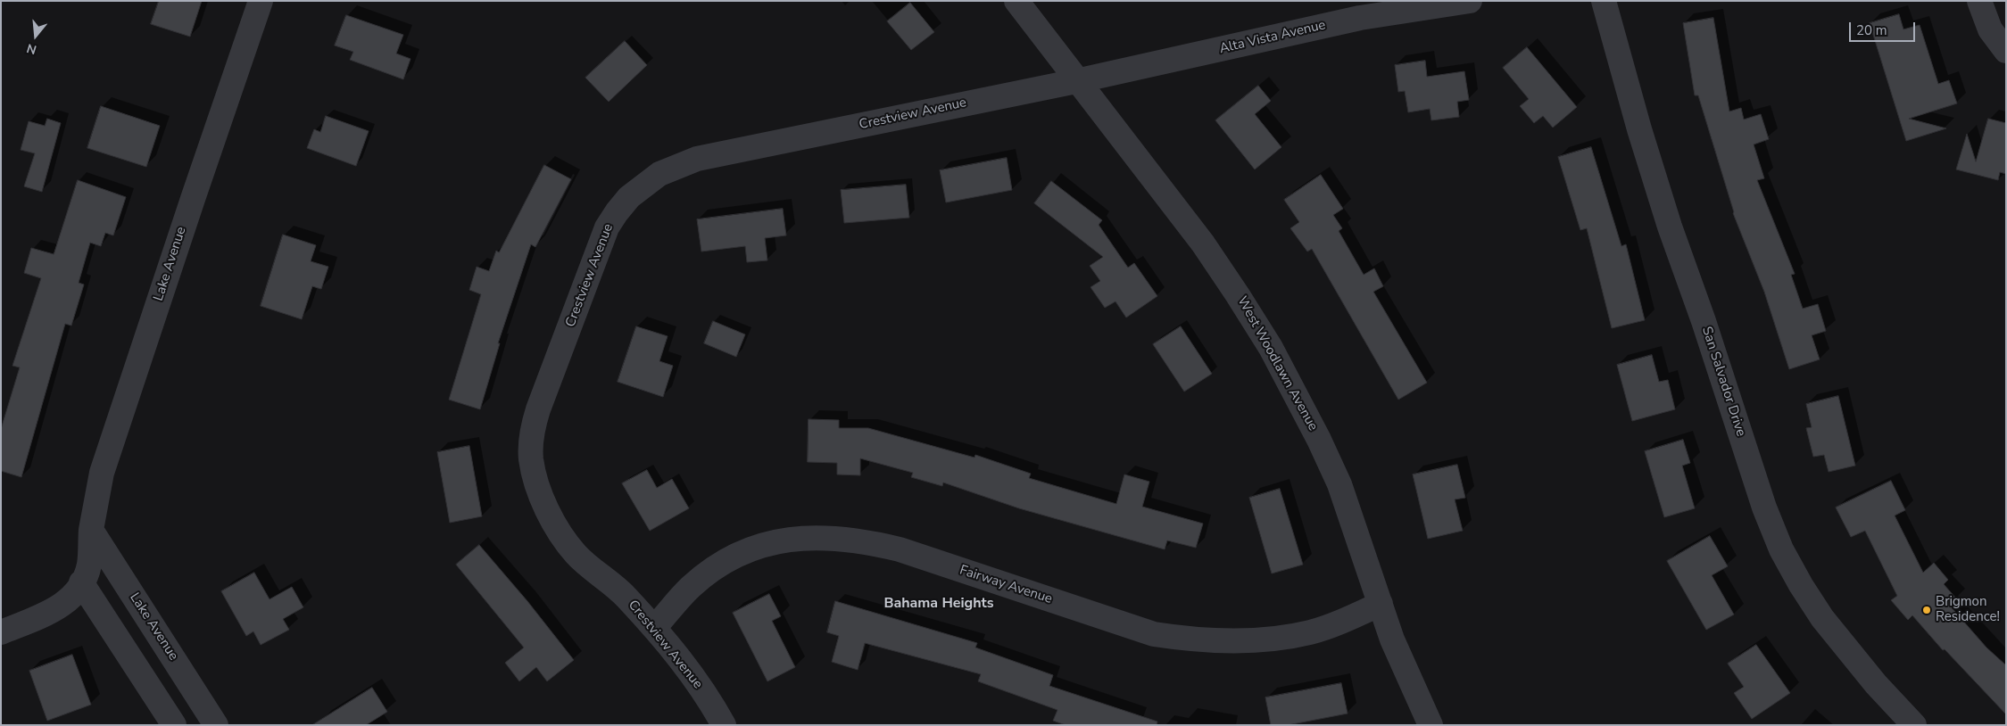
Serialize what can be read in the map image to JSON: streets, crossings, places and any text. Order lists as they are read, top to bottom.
{
  "streets": {
    "street": [
      "Alta Vista Avenue",
      "Crestview Avenue",
      "Lake Avenue",
      "West Woodlawn Avenue",
      "San Salvador Drive",
      "Fairway Avenue"
    ]
  },
  "crossings": [
    ["Alta Vista Avenue", "Crestview Avenue"],
    ["Alta Vista Avenue", "West Woodlawn Avenue"],
    ["Crestview Avenue", "West Woodlawn Avenue"],
    ["Crestview Avenue", "Fairway Avenue"],
    ["West Woodlawn Avenue", "Fairway Avenue"]
  ],
  "districts": ["Bahama Heights"],
  "places": ["Brigmon Residence!"],
  "scale_bar": "20 m",
  "north": "bottom"
}
